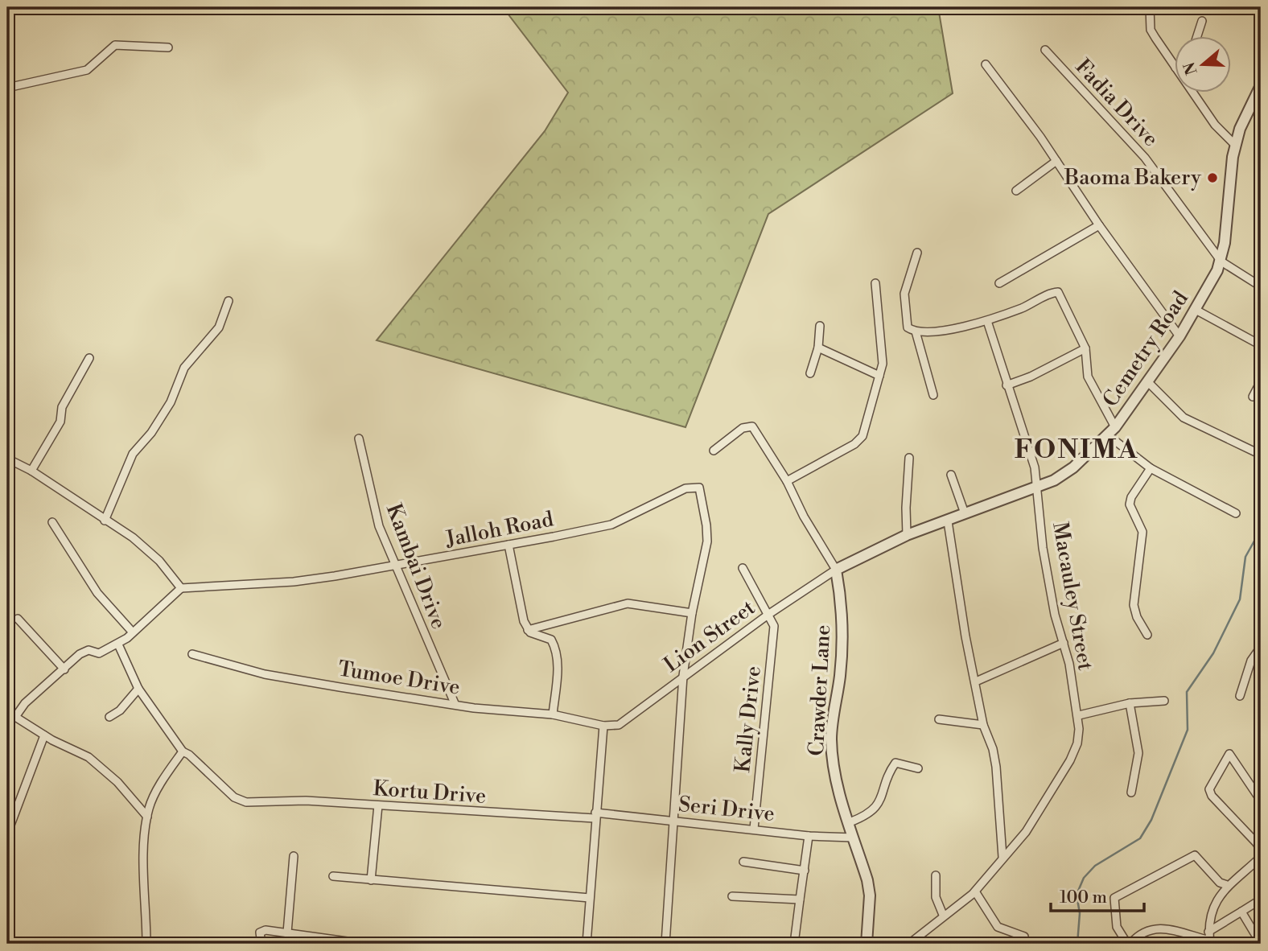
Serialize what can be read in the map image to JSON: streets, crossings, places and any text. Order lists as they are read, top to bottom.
{
  "streets": {
    "street": [
      "Fadia Drive",
      "Cemetry Road",
      "Jalloh Road",
      "Kambai Drive",
      "Macauley Street",
      "Lion Street",
      "Tumoe Drive",
      "Crawder Lane",
      "Kally Drive",
      "Kortu Drive",
      "Seri Drive"
    ]
  },
  "crossings": [
    ["Fadia Drive", "Cemetry Road"],
    ["Cemetry Road", "Macauley Street"],
    ["Cemetry Road", "Lion Street"],
    ["Cemetry Road", "Crawder Lane"],
    ["Jalloh Road", "Kambai Drive"],
    ["Jalloh Road", "Lion Street"],
    ["Jalloh Road", "Seri Drive"],
    ["Kambai Drive", "Tumoe Drive"],
    ["Lion Street", "Tumoe Drive"],
    ["Lion Street", "Crawder Lane"],
    ["Lion Street", "Kally Drive"],
    ["Crawder Lane", "Seri Drive"],
    ["Kally Drive", "Seri Drive"],
    ["Kortu Drive", "Seri Drive"]
  ],
  "districts": ["FONIMA"],
  "places": ["Baoma Bakery"],
  "scale_bar": "100 m",
  "north": "left"
}
